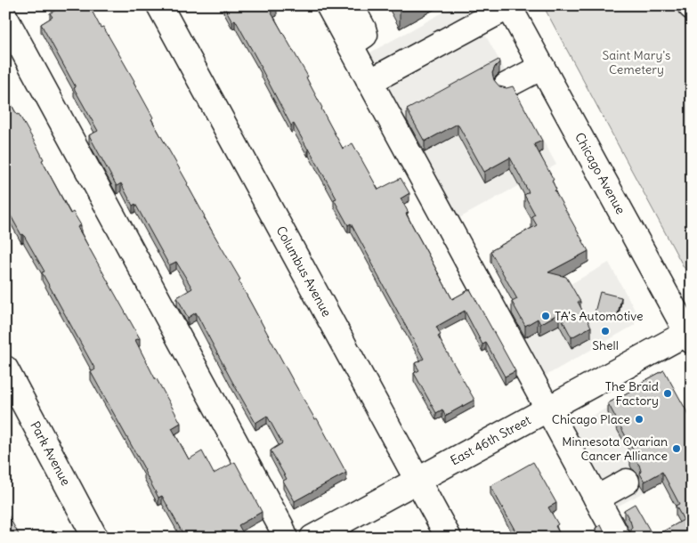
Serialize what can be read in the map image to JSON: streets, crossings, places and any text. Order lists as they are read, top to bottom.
{
  "streets": {
    "street": [
      "Chicago Avenue",
      "Columbus Avenue",
      "East 46th Street",
      "Park Avenue"
    ]
  },
  "crossings": [
    ["Chicago Avenue", "East 46th Street"],
    ["Columbus Avenue", "East 46th Street"]
  ],
  "parks": ["Saint Mary's Cemetery"],
  "places": [
    "TA's Automotive",
    "Shell",
    "The Braid Factory",
    "Chicago Place",
    "Minnesota Ovarian Cancer Alliance"
  ]
}
